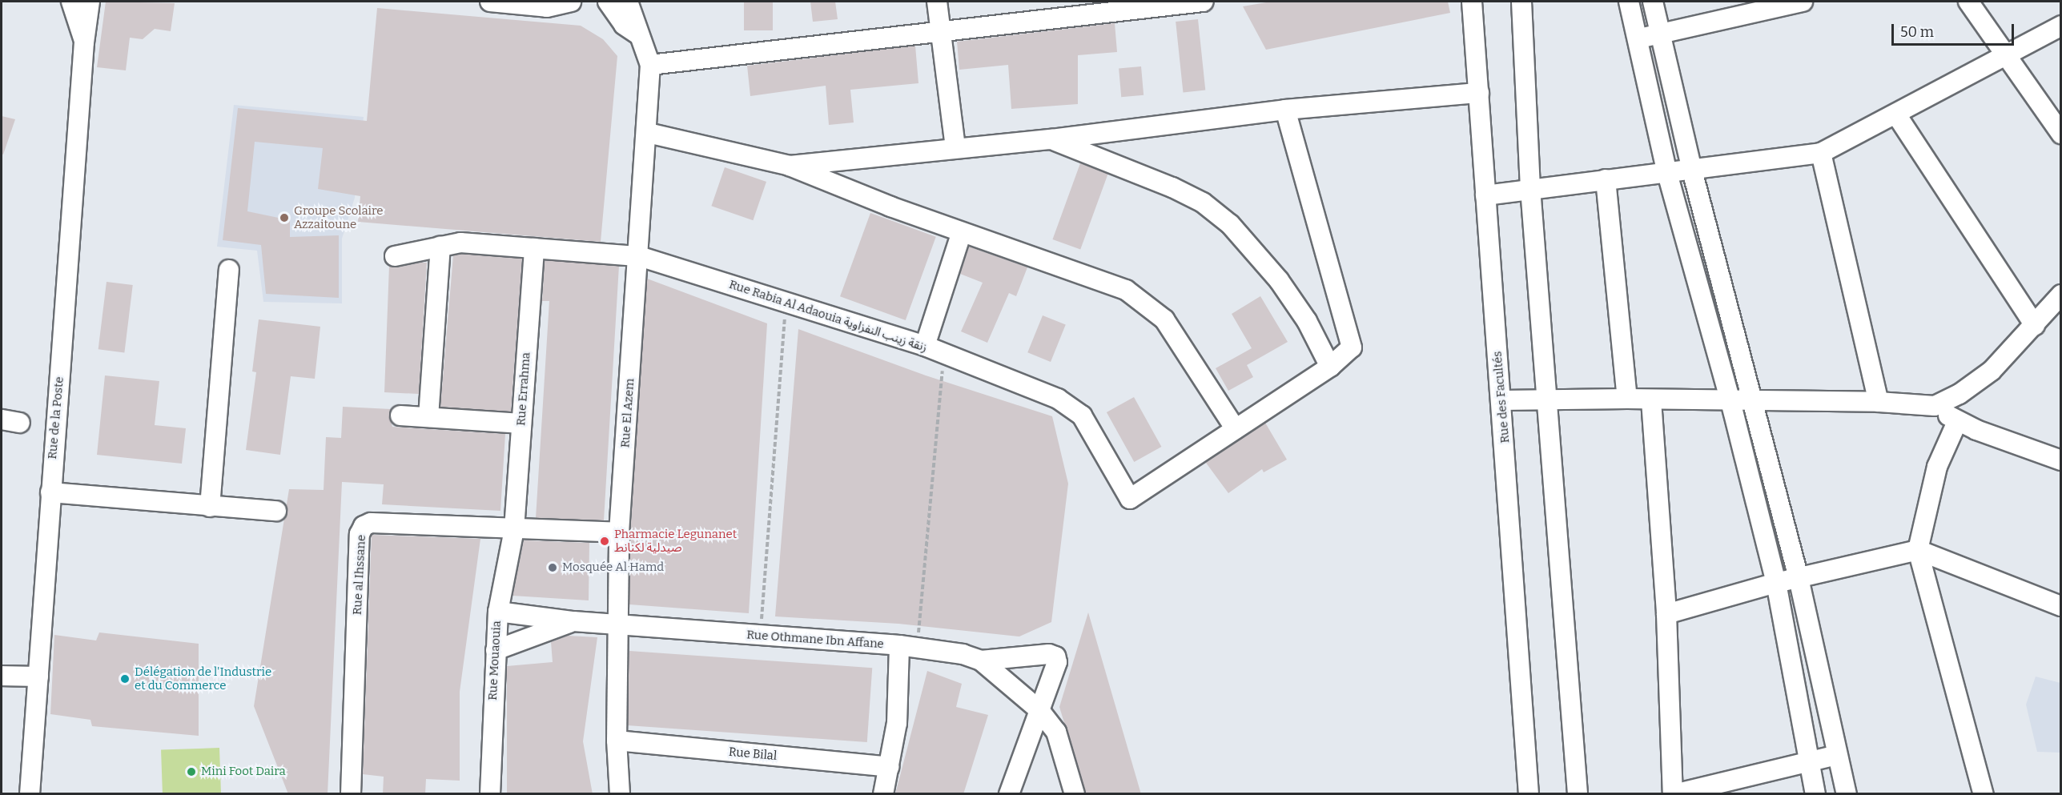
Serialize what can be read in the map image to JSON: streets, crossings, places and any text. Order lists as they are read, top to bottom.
{
  "streets": {
    "street": [
      "Rue Rabia Al Adaouia زنقة زينب النفزاوية",
      "Rue Errahma",
      "Rue des Facultés",
      "Rue El Azem",
      "Rue de la Poste",
      "Rue al Ihssane",
      "Rue Othmane Ibn Affane",
      "Rue Mouaouia",
      "Rue Bilal"
    ]
  },
  "crossings": [
    ["Rue Rabia Al Adaouia زنقة زينب النفزاوية", "Rue Errahma"],
    ["Rue Rabia Al Adaouia زنقة زينب النفزاوية", "Rue El Azem"],
    ["Rue Errahma", "Rue al Ihssane"],
    ["Rue Errahma", "Rue Mouaouia"],
    ["Rue El Azem", "Rue al Ihssane"],
    ["Rue El Azem", "Rue Othmane Ibn Affane"],
    ["Rue El Azem", "Rue Bilal"],
    ["Rue al Ihssane", "Rue Mouaouia"],
    ["Rue Othmane Ibn Affane", "Rue Mouaouia"]
  ],
  "places": [
    "Groupe Scolaire Azzaitoune",
    "Pharmacie Legunanet صيدلية لكنانط",
    "Mosquée Al Hamd",
    "Délégation de l'Industrie et du Commerce",
    "Mini Foot Daira"
  ],
  "scale_bar": "50 m"
}
